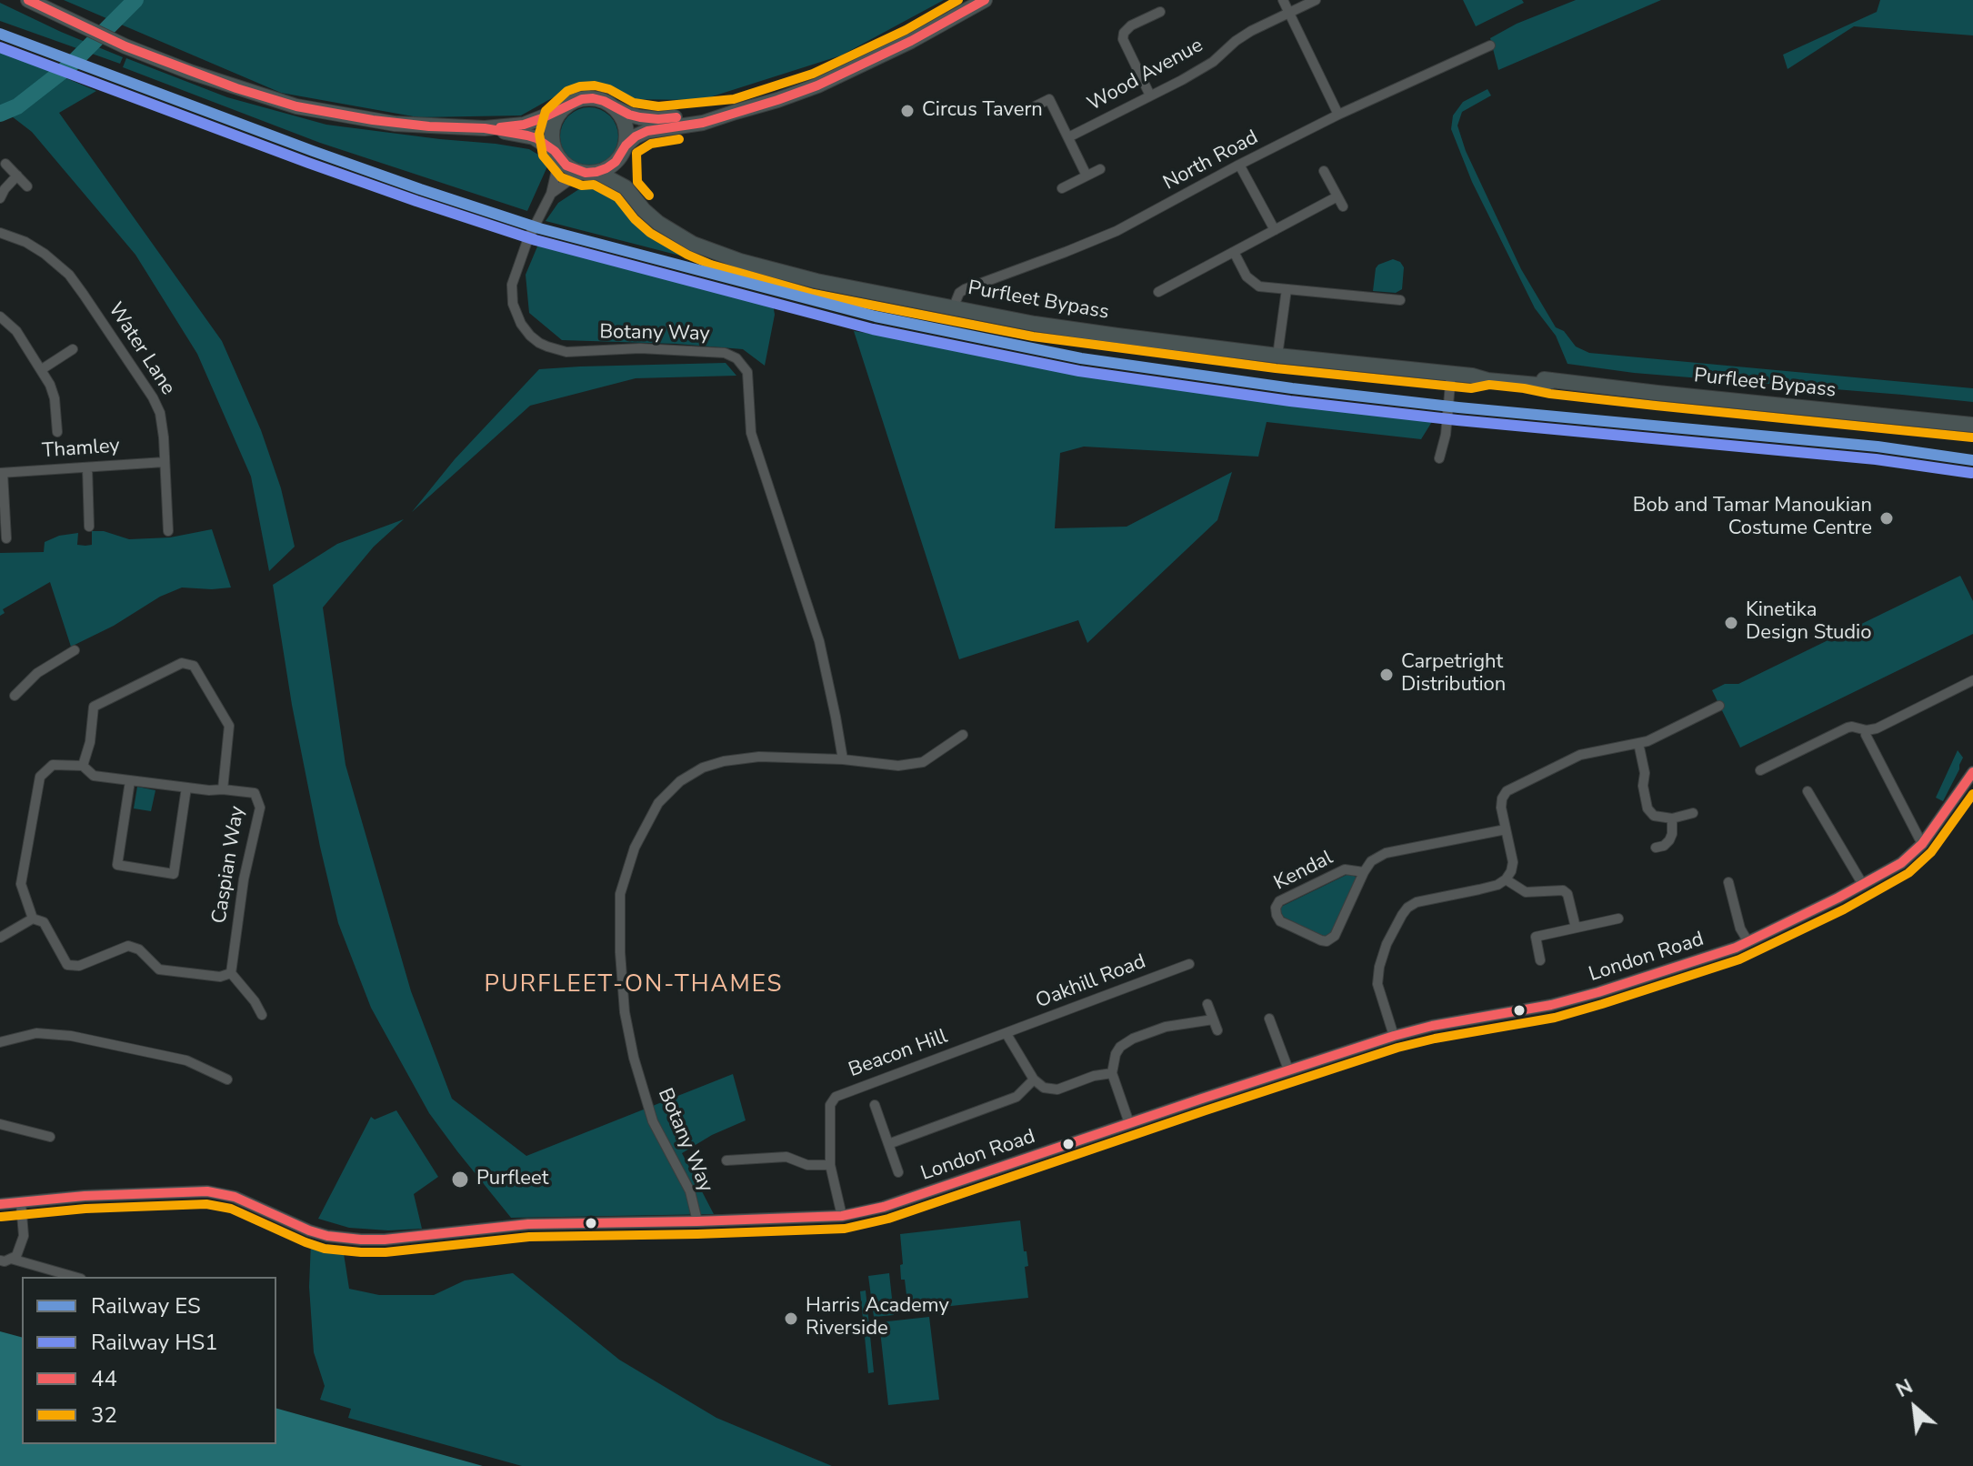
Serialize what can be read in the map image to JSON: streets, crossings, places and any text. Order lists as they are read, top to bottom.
{
  "streets": {
    "main road": ["Purfleet Bypass"],
    "street": [
      "Wood Avenue",
      "North Road",
      "Botany Way",
      "Water Lane",
      "Thamley",
      "Caspian Way",
      "Kendal",
      "London Road",
      "Oakhill Road",
      "Beacon Hill"
    ]
  },
  "crossings": [
    ["North Road", "Purfleet Bypass"],
    ["Purfleet Bypass", "Botany Way"],
    ["Botany Way", "London Road"],
    ["Water Lane", "Thamley"],
    ["London Road", "Beacon Hill"],
    ["Oakhill Road", "Beacon Hill"]
  ],
  "districts": ["PURFLEET-ON-THAMES"],
  "places": [
    "Circus Tavern",
    "Bob and Tamar Manoukian Costume Centre",
    "Kinetika Design Studio",
    "Carpetright Distribution",
    "Purfleet",
    "Harris Academy Riverside"
  ],
  "lines": [
    "transit line 44",
    "transit line 32",
    "rail line ES",
    "rail line HS1"
  ],
  "legend": [
    "Railway ES",
    "Railway HS1",
    "44",
    "32"
  ],
  "north": "top left"
}
